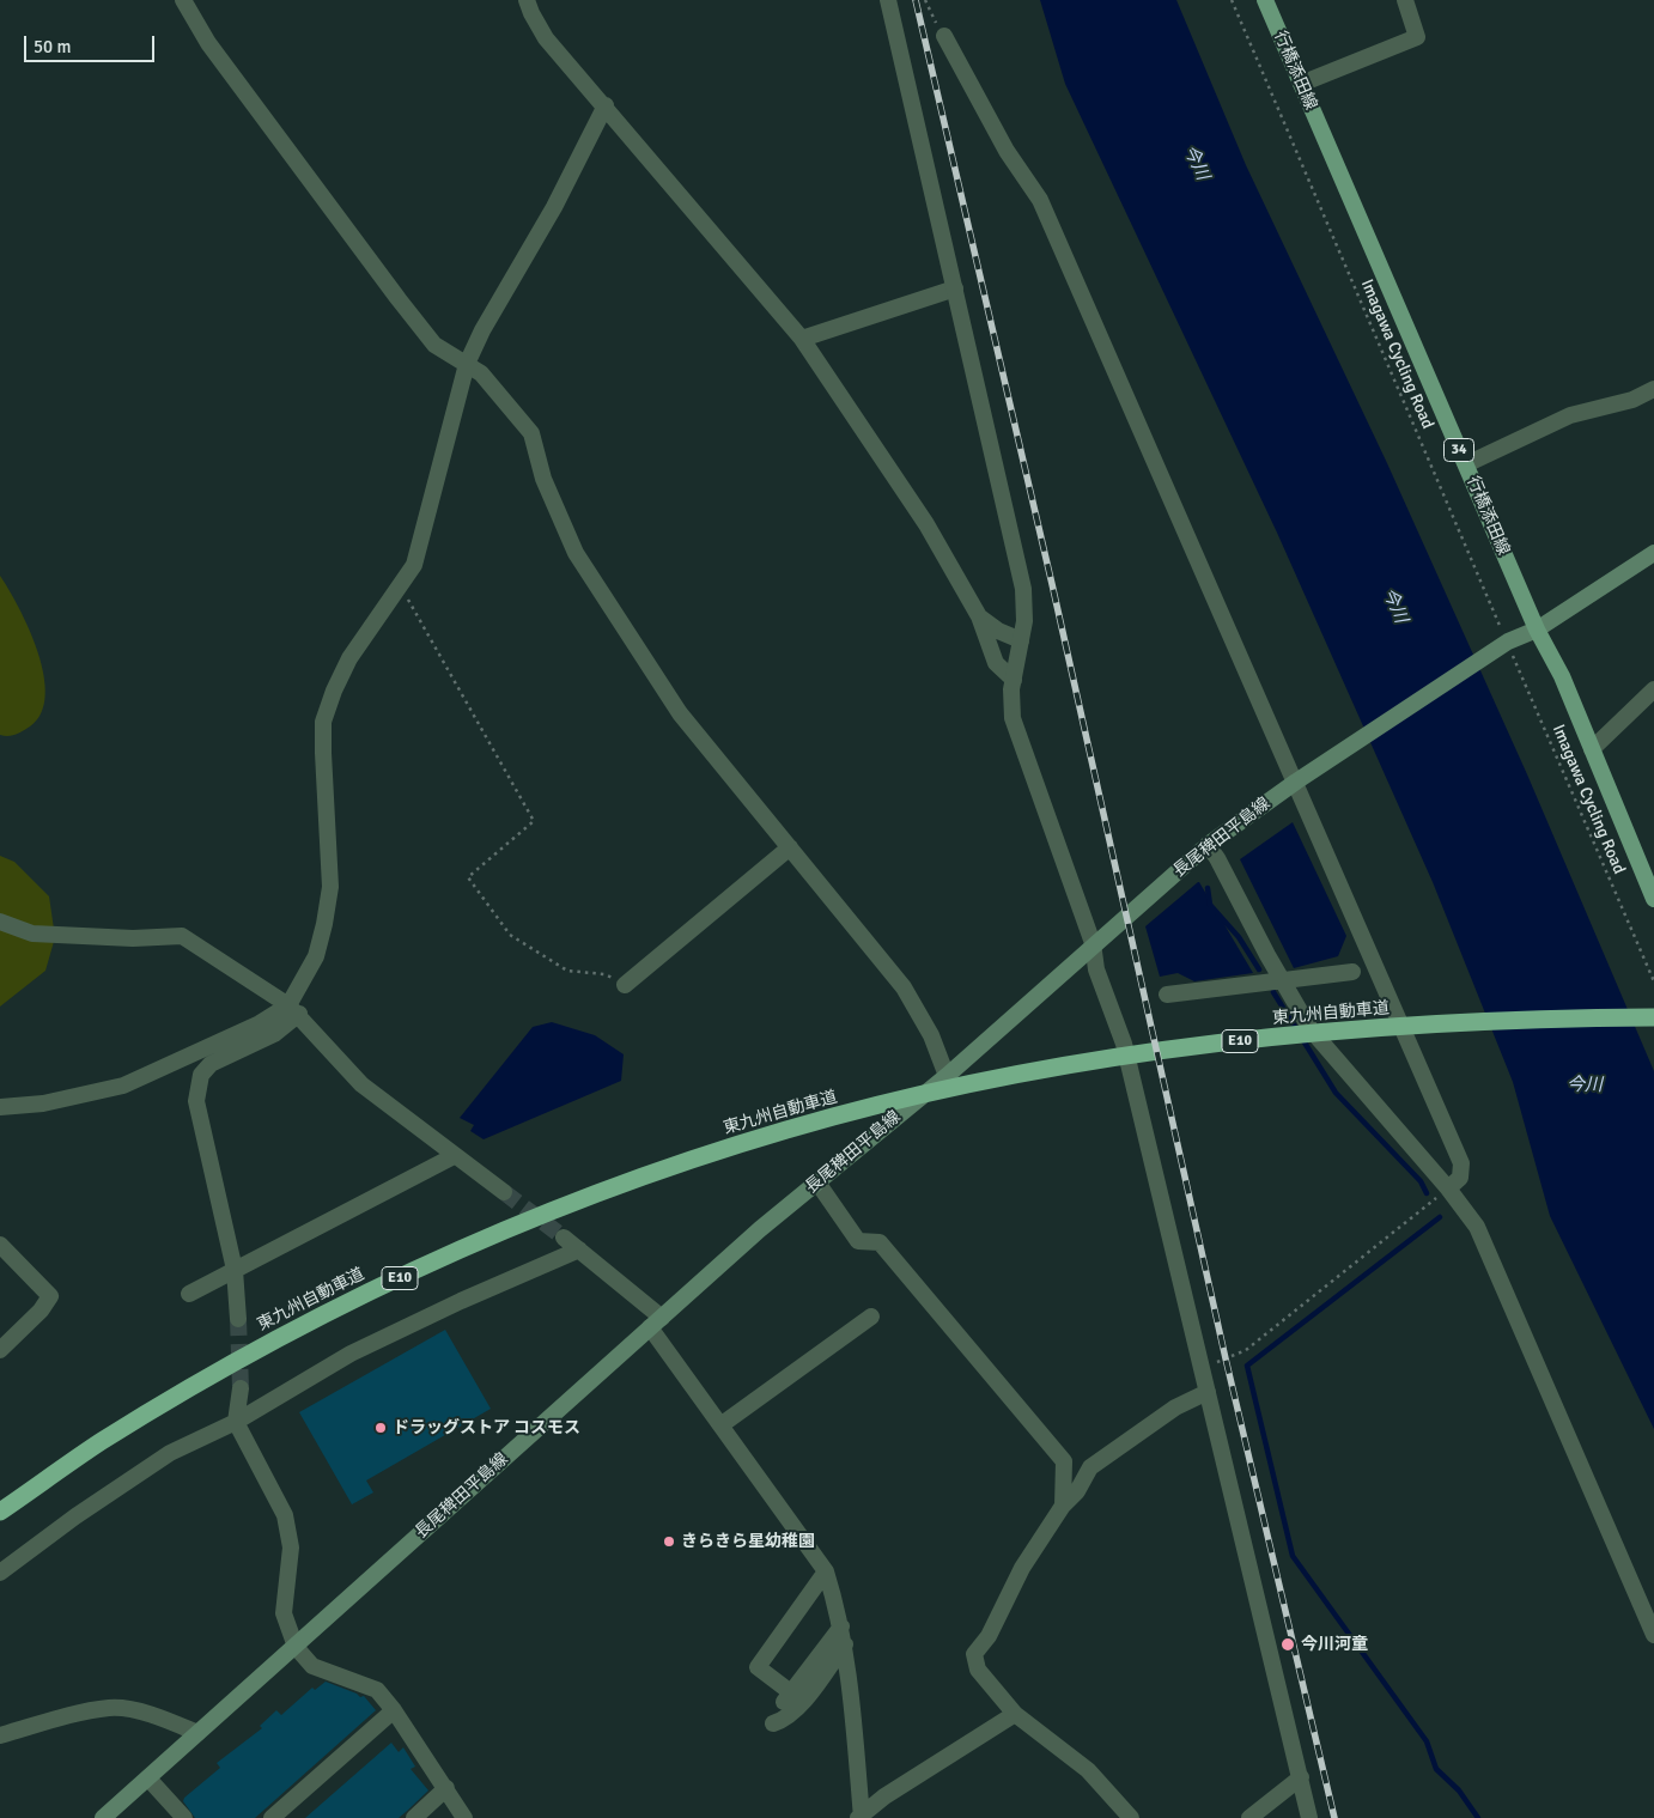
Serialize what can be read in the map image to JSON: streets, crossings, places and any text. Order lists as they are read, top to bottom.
{
  "streets": {
    "highway": ["東九州自動車道", "E10"],
    "main road": ["行橋添田線", "34", "長尾稗田平島線"],
    "path": ["Imagawa Cycling Road"]
  },
  "crossings": [
    ["行橋添田線", "長尾稗田平島線"],
    ["Imagawa Cycling Road", "長尾稗田平島線"]
  ],
  "water": ["今川"],
  "places": ["ドラッグストア コスモス", "きらきら星幼稚園", "今川河童"],
  "scale_bar": "50 m"
}
